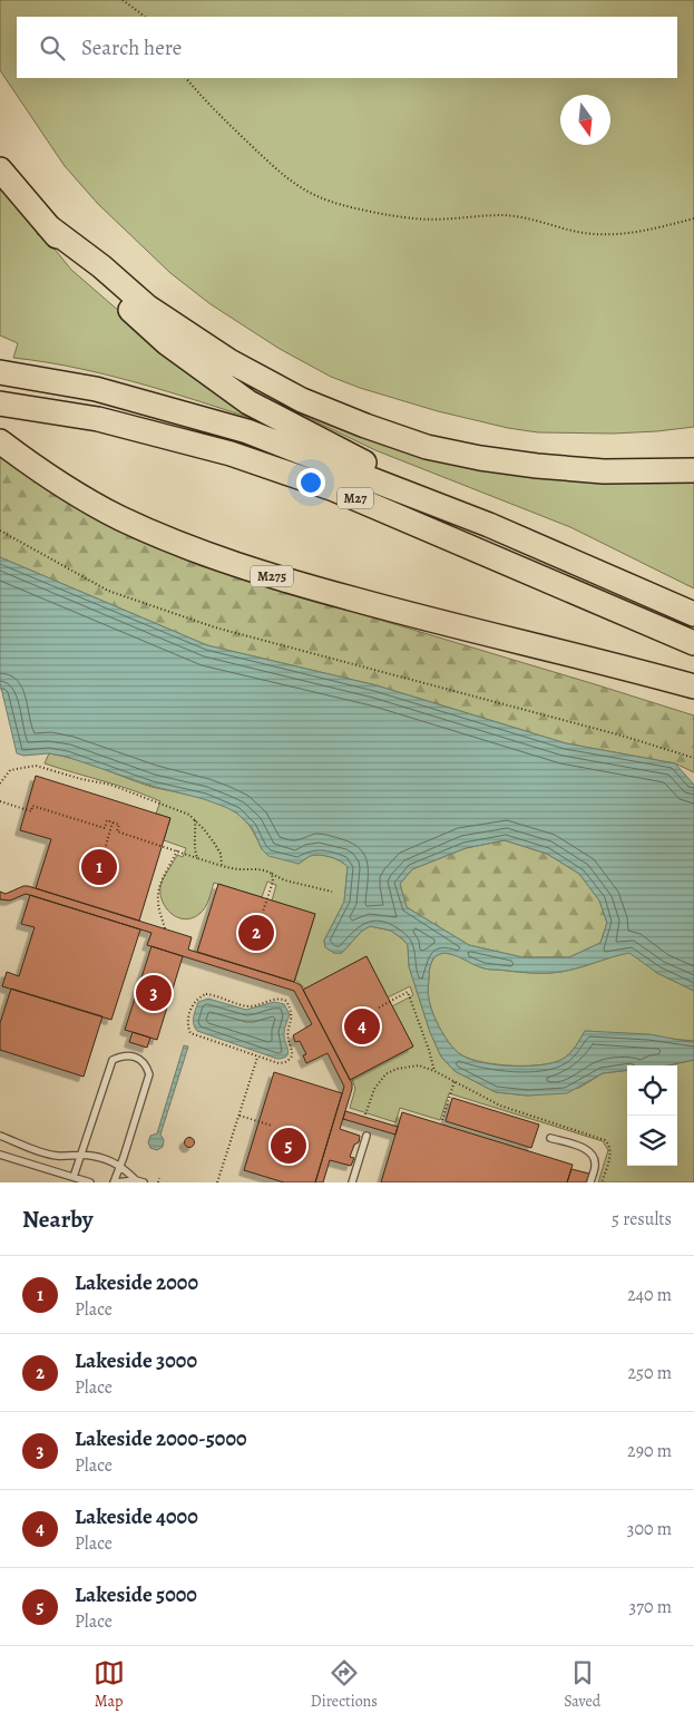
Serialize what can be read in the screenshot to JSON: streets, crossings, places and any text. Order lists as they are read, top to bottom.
{
  "streets": {
    "highway": ["M27", "M275"]
  },
  "north": "bottom",
  "page": {
    "search": "Search here",
    "pins": [
      "1",
      "2",
      "3",
      "4",
      "5"
    ],
    "heading": ["Nearby", "5 results"],
    "list": [
      {
        "mark": "1",
        "name": "Lakeside 2000",
        "note": "Place",
        "value": "240 m"
      },
      {
        "mark": "2",
        "name": "Lakeside 3000",
        "note": "Place",
        "value": "250 m"
      },
      {
        "mark": "3",
        "name": "Lakeside 2000-5000",
        "note": "Place",
        "value": "290 m"
      },
      {
        "mark": "4",
        "name": "Lakeside 4000",
        "note": "Place",
        "value": "300 m"
      },
      {
        "mark": "5",
        "name": "Lakeside 5000",
        "note": "Place",
        "value": "370 m"
      }
    ],
    "nav": ["Map", "Directions", "Saved"]
  }
}
